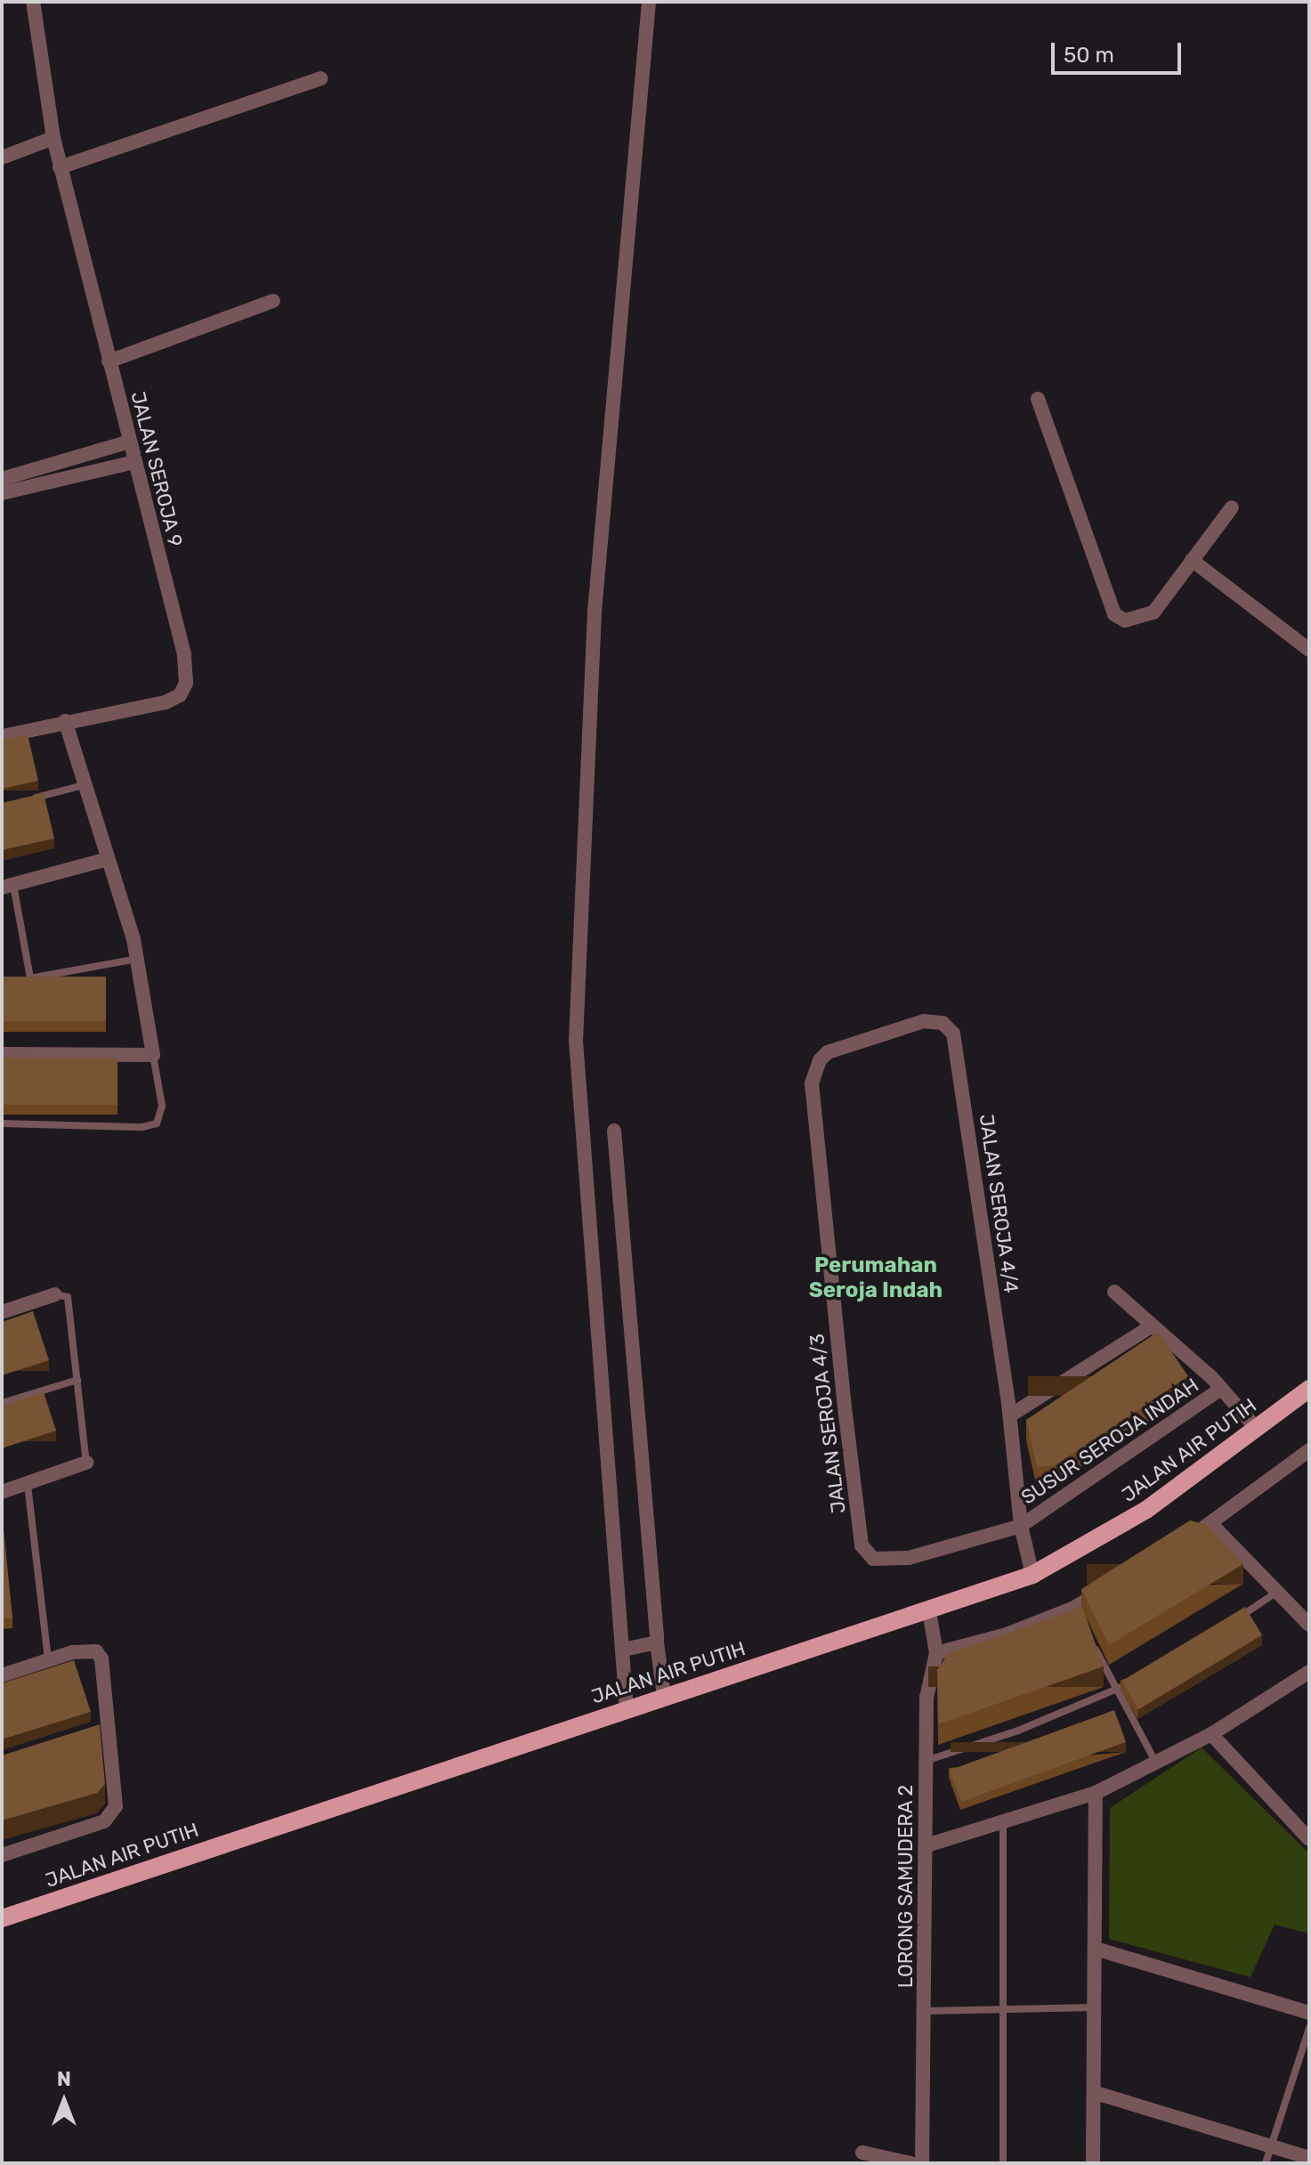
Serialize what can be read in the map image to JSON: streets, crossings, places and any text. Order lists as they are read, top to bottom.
{
  "streets": {
    "main road": ["JALAN AIR PUTIH"],
    "street": [
      "JALAN SEROJA 9",
      "JALAN SEROJA 4/4",
      "JALAN SEROJA 4/3",
      "SUSUR SEROJA INDAH",
      "LORONG SAMUDERA 2"
    ]
  },
  "crossings": [
    ["JALAN SEROJA 4/4", "JALAN SEROJA 4/3"],
    ["JALAN SEROJA 4/4", "SUSUR SEROJA INDAH"],
    ["JALAN SEROJA 4/4", "JALAN AIR PUTIH"],
    ["JALAN SEROJA 4/3", "SUSUR SEROJA INDAH"],
    ["JALAN AIR PUTIH", "LORONG SAMUDERA 2"]
  ],
  "districts": ["Perumahan Seroja Indah"],
  "scale_bar": "50 m",
  "north": "top"
}
